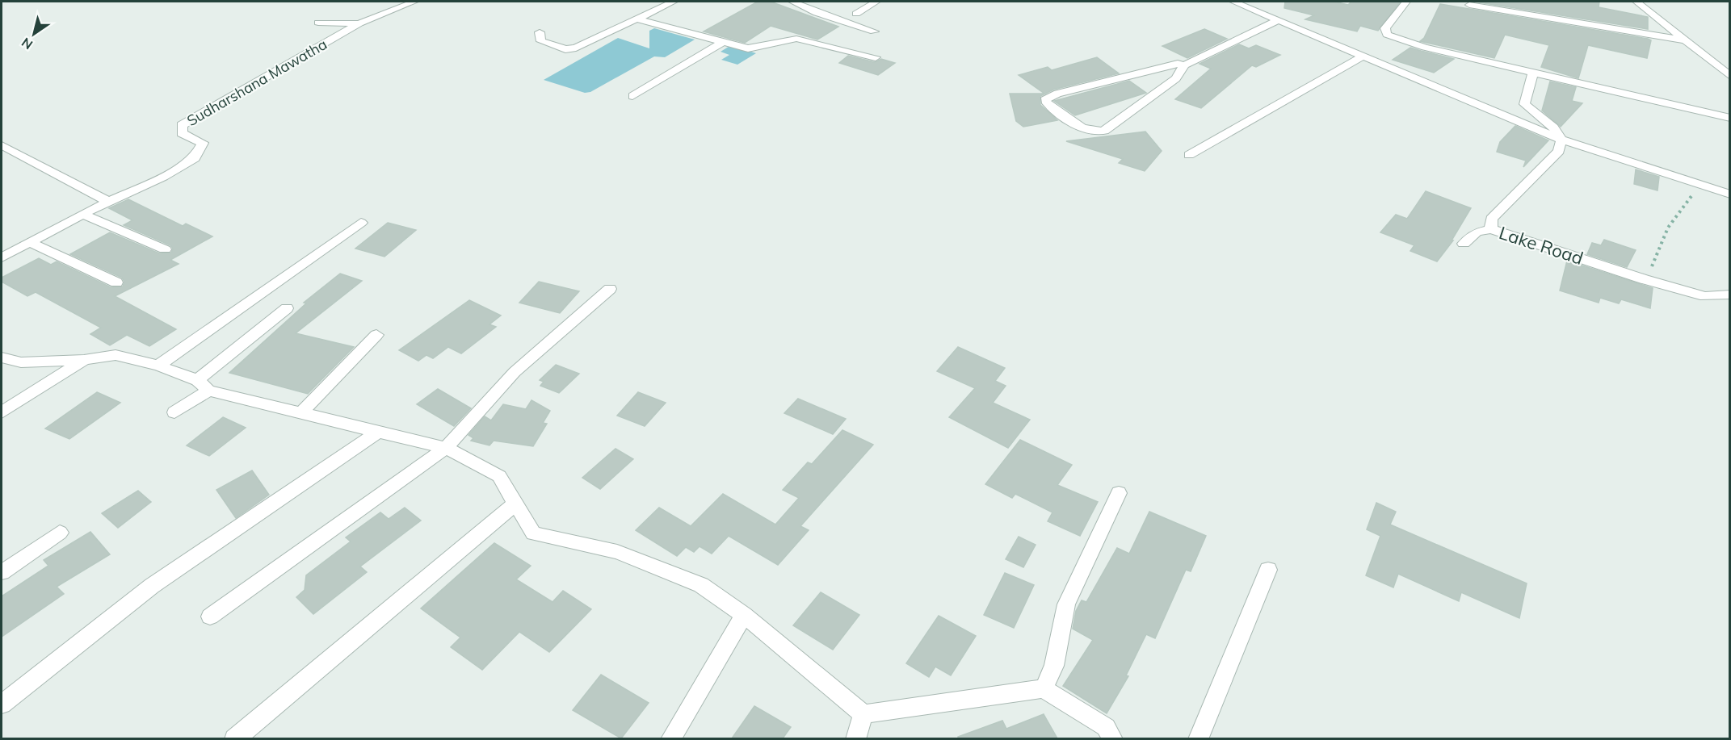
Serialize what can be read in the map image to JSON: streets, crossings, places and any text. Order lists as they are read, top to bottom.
{
  "streets": {
    "street": ["Sudharshana Mawatha", "Lake Road"]
  },
  "north": "bottom left"
}
